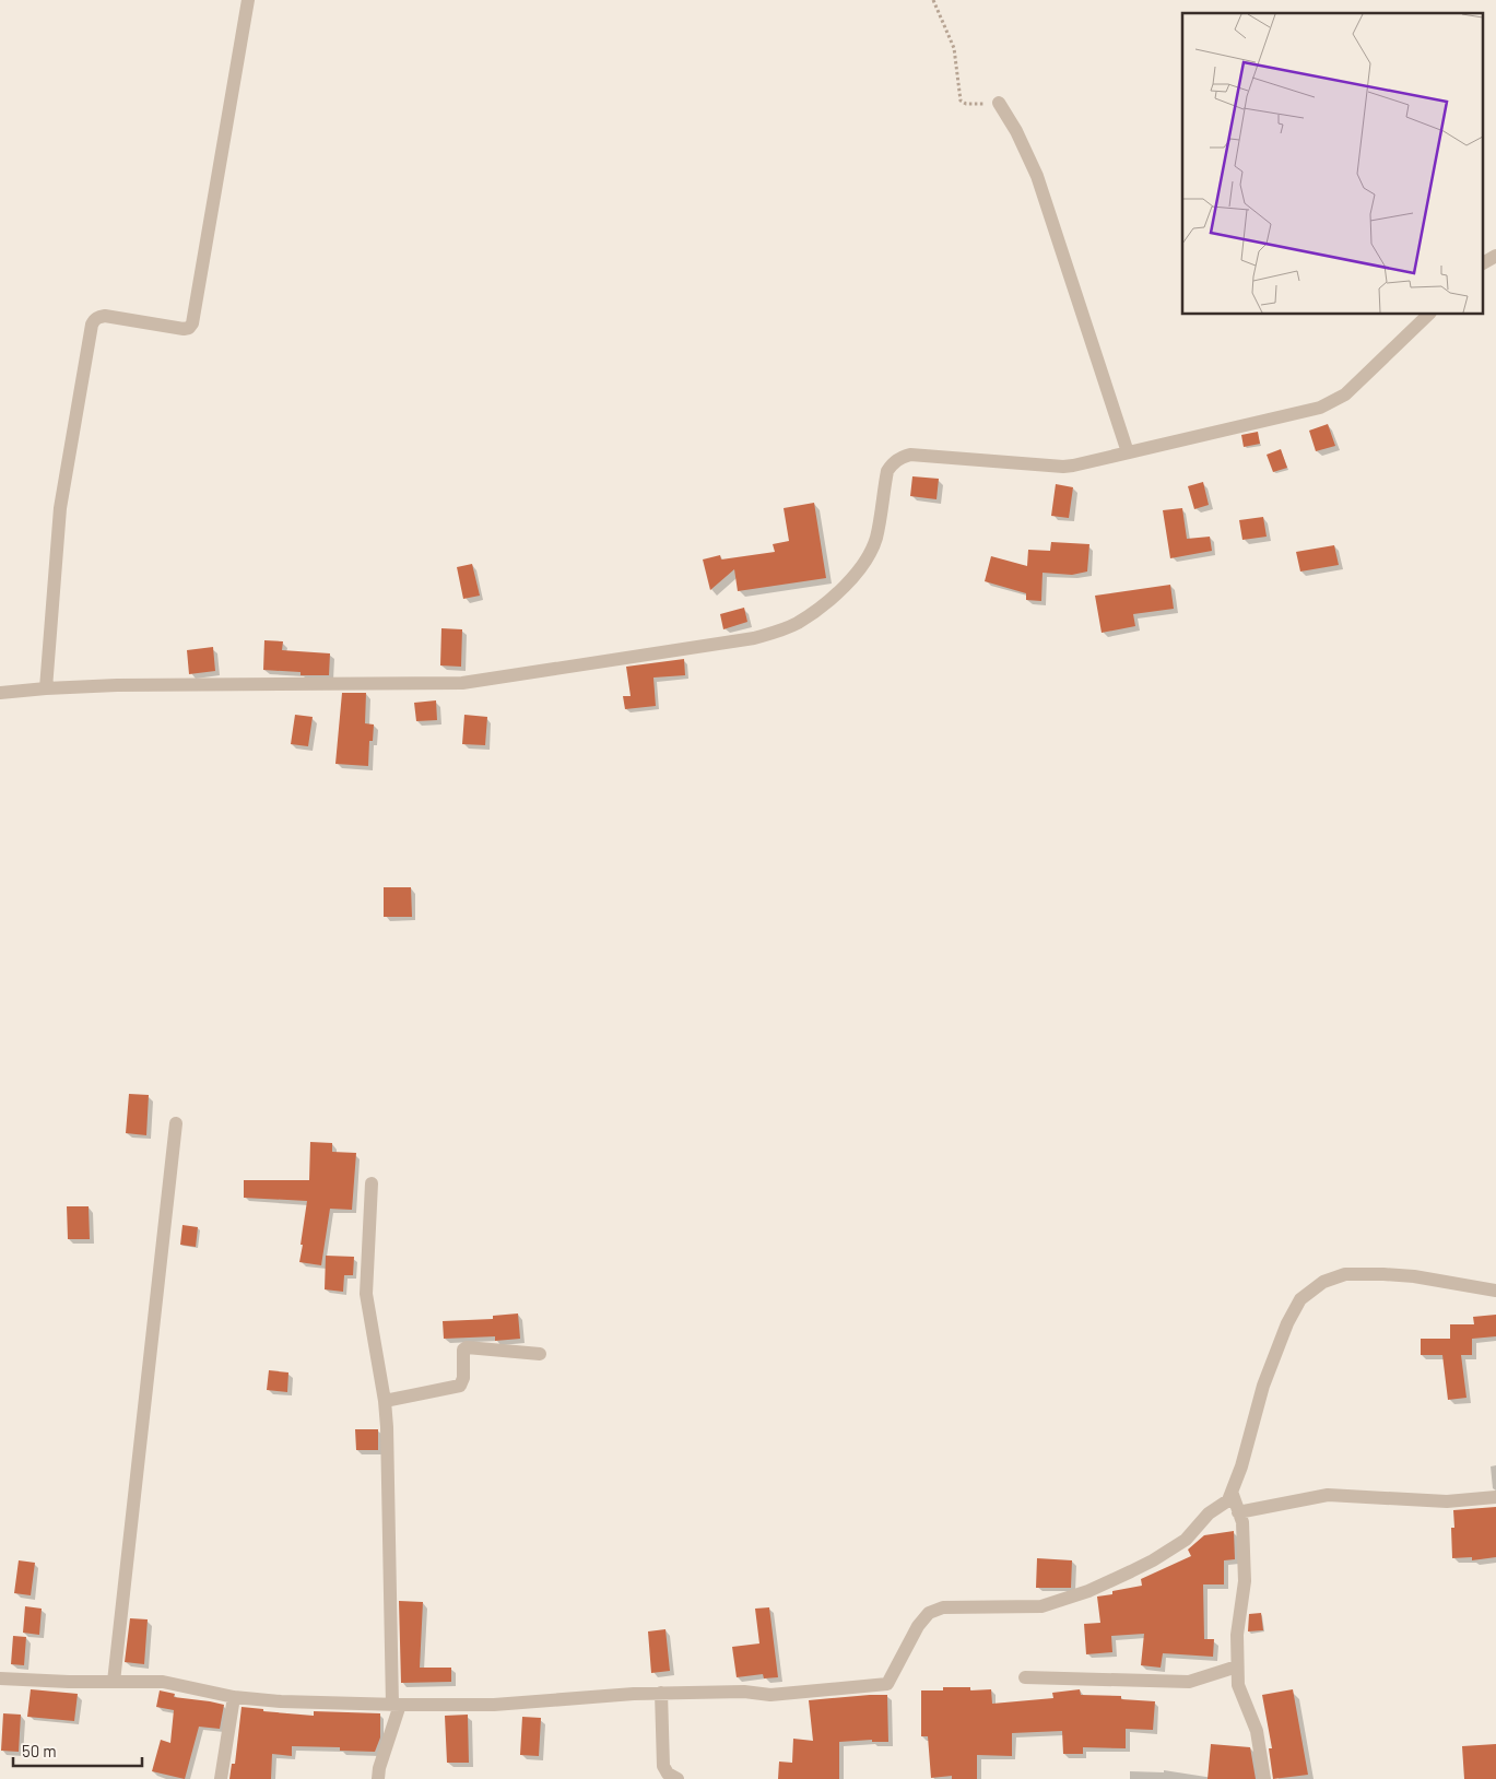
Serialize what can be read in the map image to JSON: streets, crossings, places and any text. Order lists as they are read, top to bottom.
{
  "scale_bar": "50 m"
}
